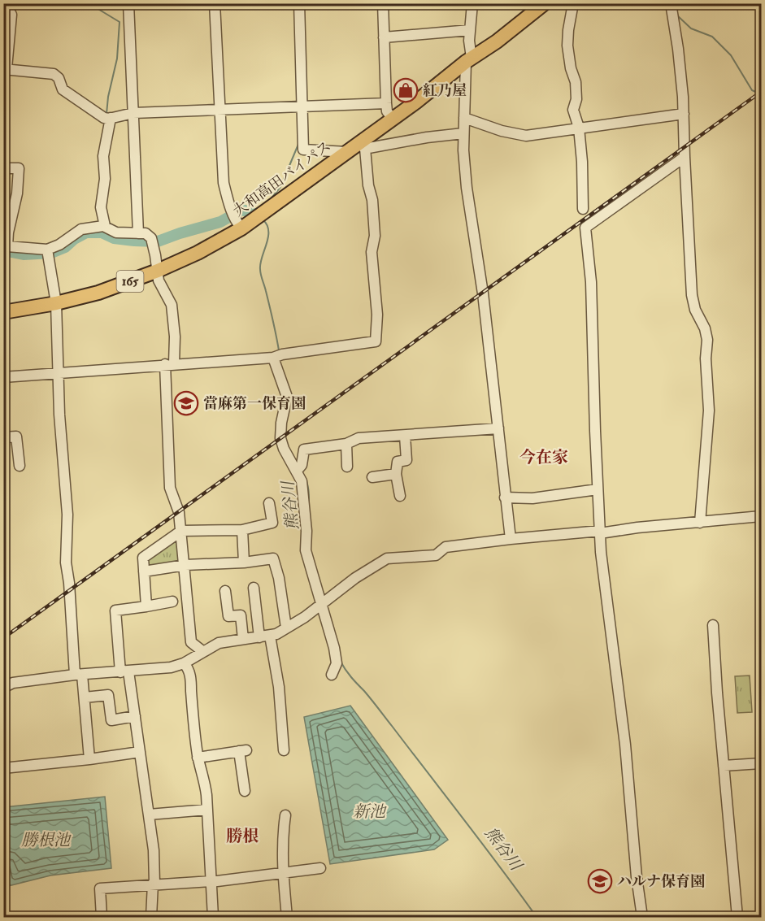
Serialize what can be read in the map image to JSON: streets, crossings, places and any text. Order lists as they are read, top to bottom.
{
  "streets": {
    "highway": ["大和高田バイパス", "165"]
  },
  "districts": ["今在家", "勝根"],
  "water": ["熊谷川", "新池", "勝根池"],
  "places": {
    "shop": ["紅乃屋"],
    "school or university": ["當麻第一保育園", "ハルナ保育園"]
  }
}
